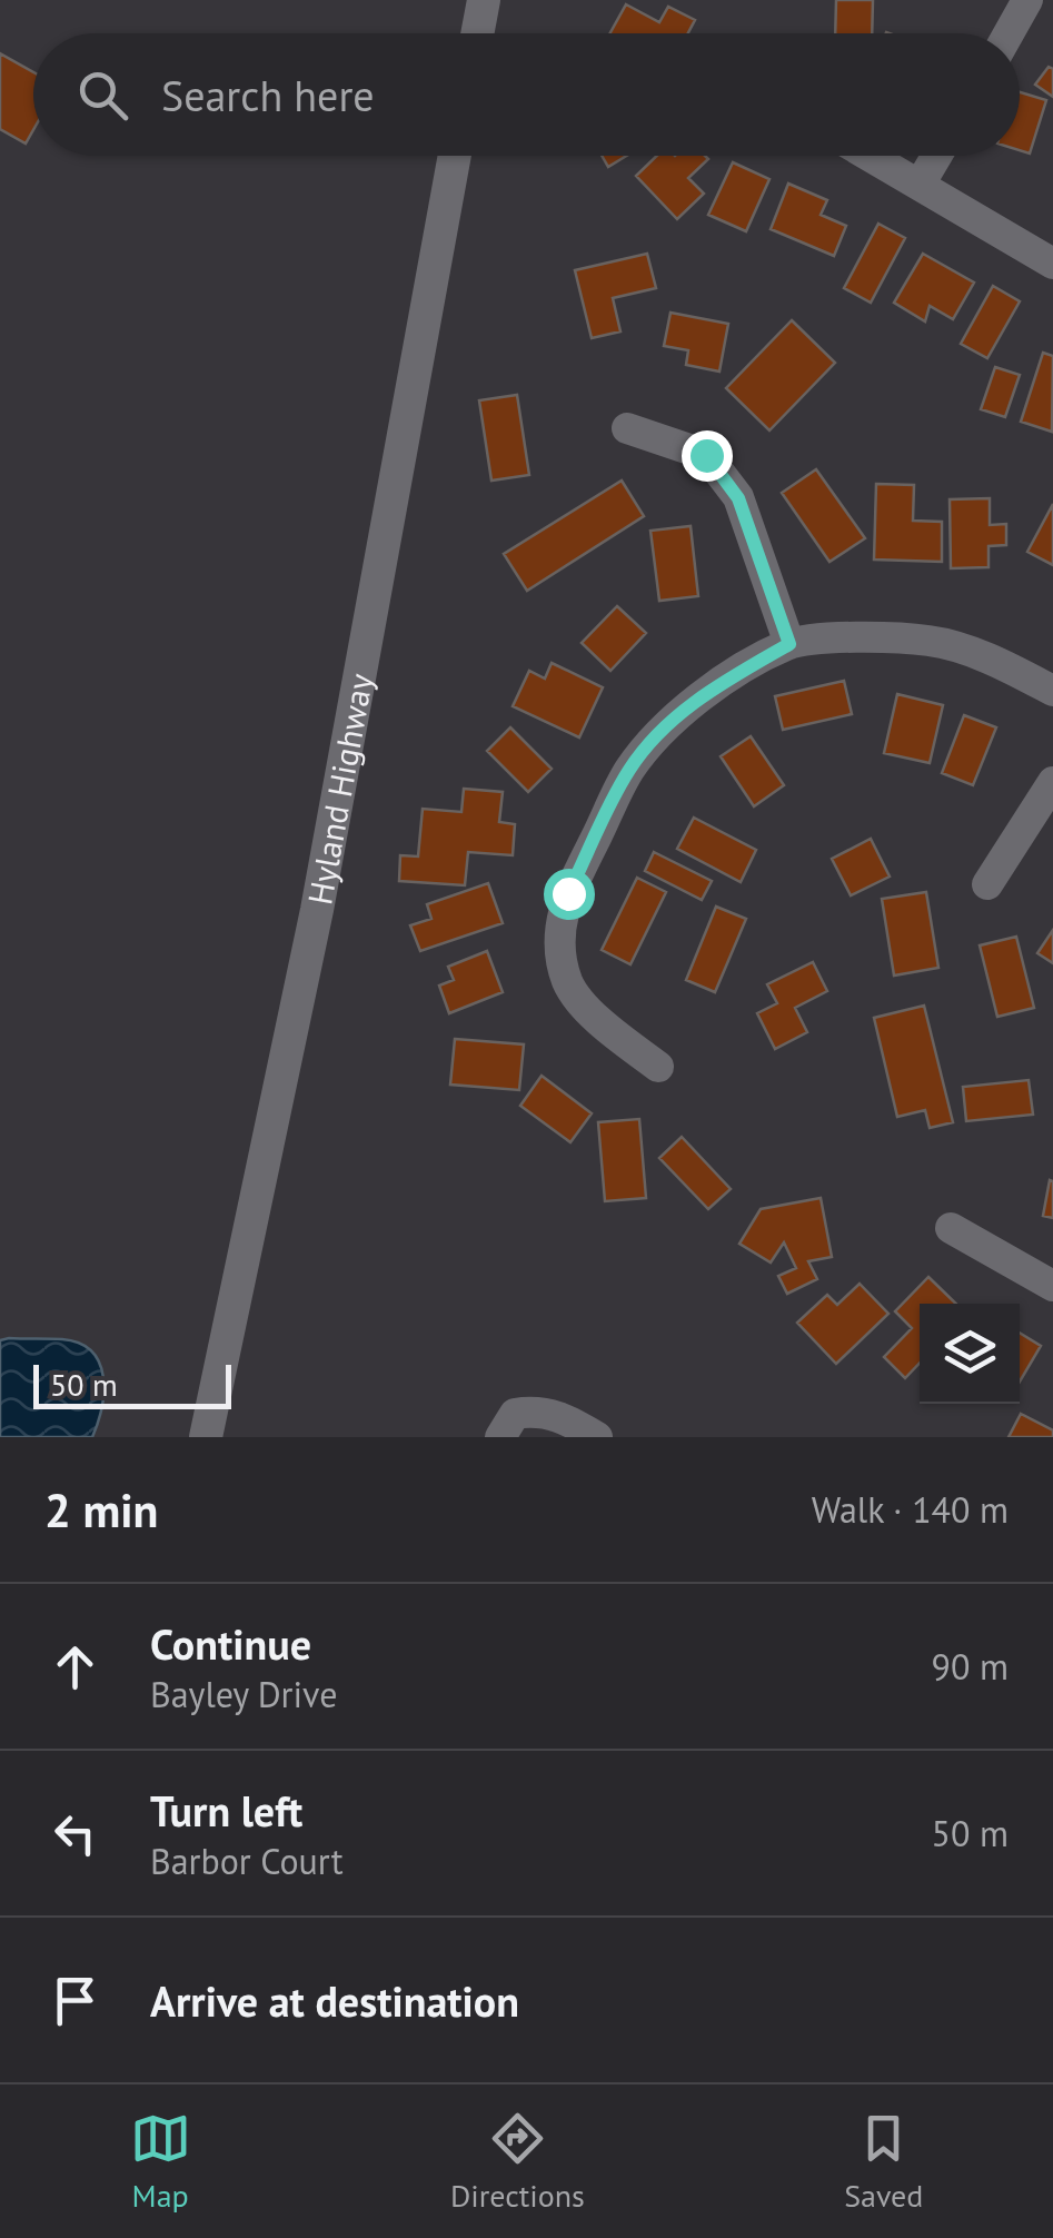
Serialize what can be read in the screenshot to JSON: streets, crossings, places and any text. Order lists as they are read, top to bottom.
{
  "streets": {
    "main road": ["Hyland Highway"]
  },
  "scale_bar": "50 m",
  "page": {
    "search": "Search here",
    "scale": "50 m",
    "heading": ["2 min", "Walk · 140 m"],
    "list": [
      ["Continue", "Bayley Drive", "90 m"],
      ["Turn left", "Barbor Court", "50 m"],
      "Arrive at destination"
    ],
    "nav": ["Map", "Directions", "Saved"]
  }
}
